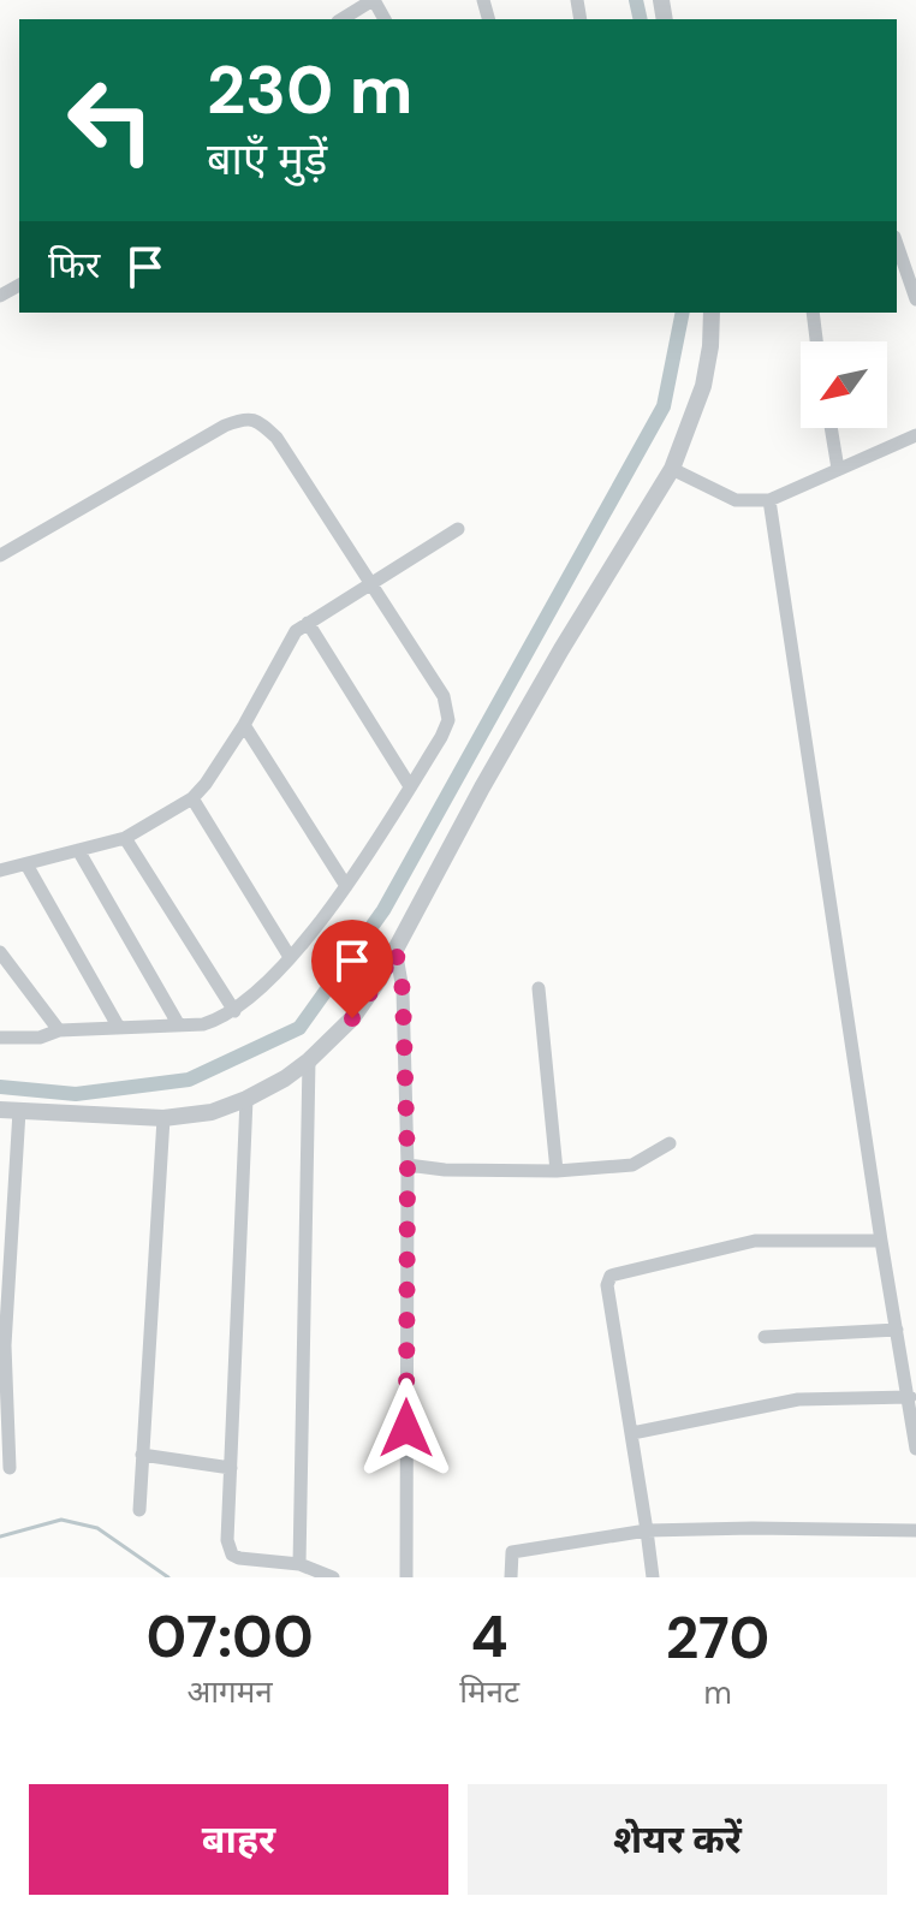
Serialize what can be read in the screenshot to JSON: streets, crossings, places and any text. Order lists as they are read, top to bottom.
{
  "north": "bottom left",
  "page": {
    "turn": ["230 m", "बाएँ मुड़ें"],
    "then": "फिर",
    "eta": [
      "07:00",
      "आगमन",
      "4",
      "मिनट",
      "270",
      "m"
    ],
    "buttons": ["बाहर", "शेयर करें"]
  }
}
